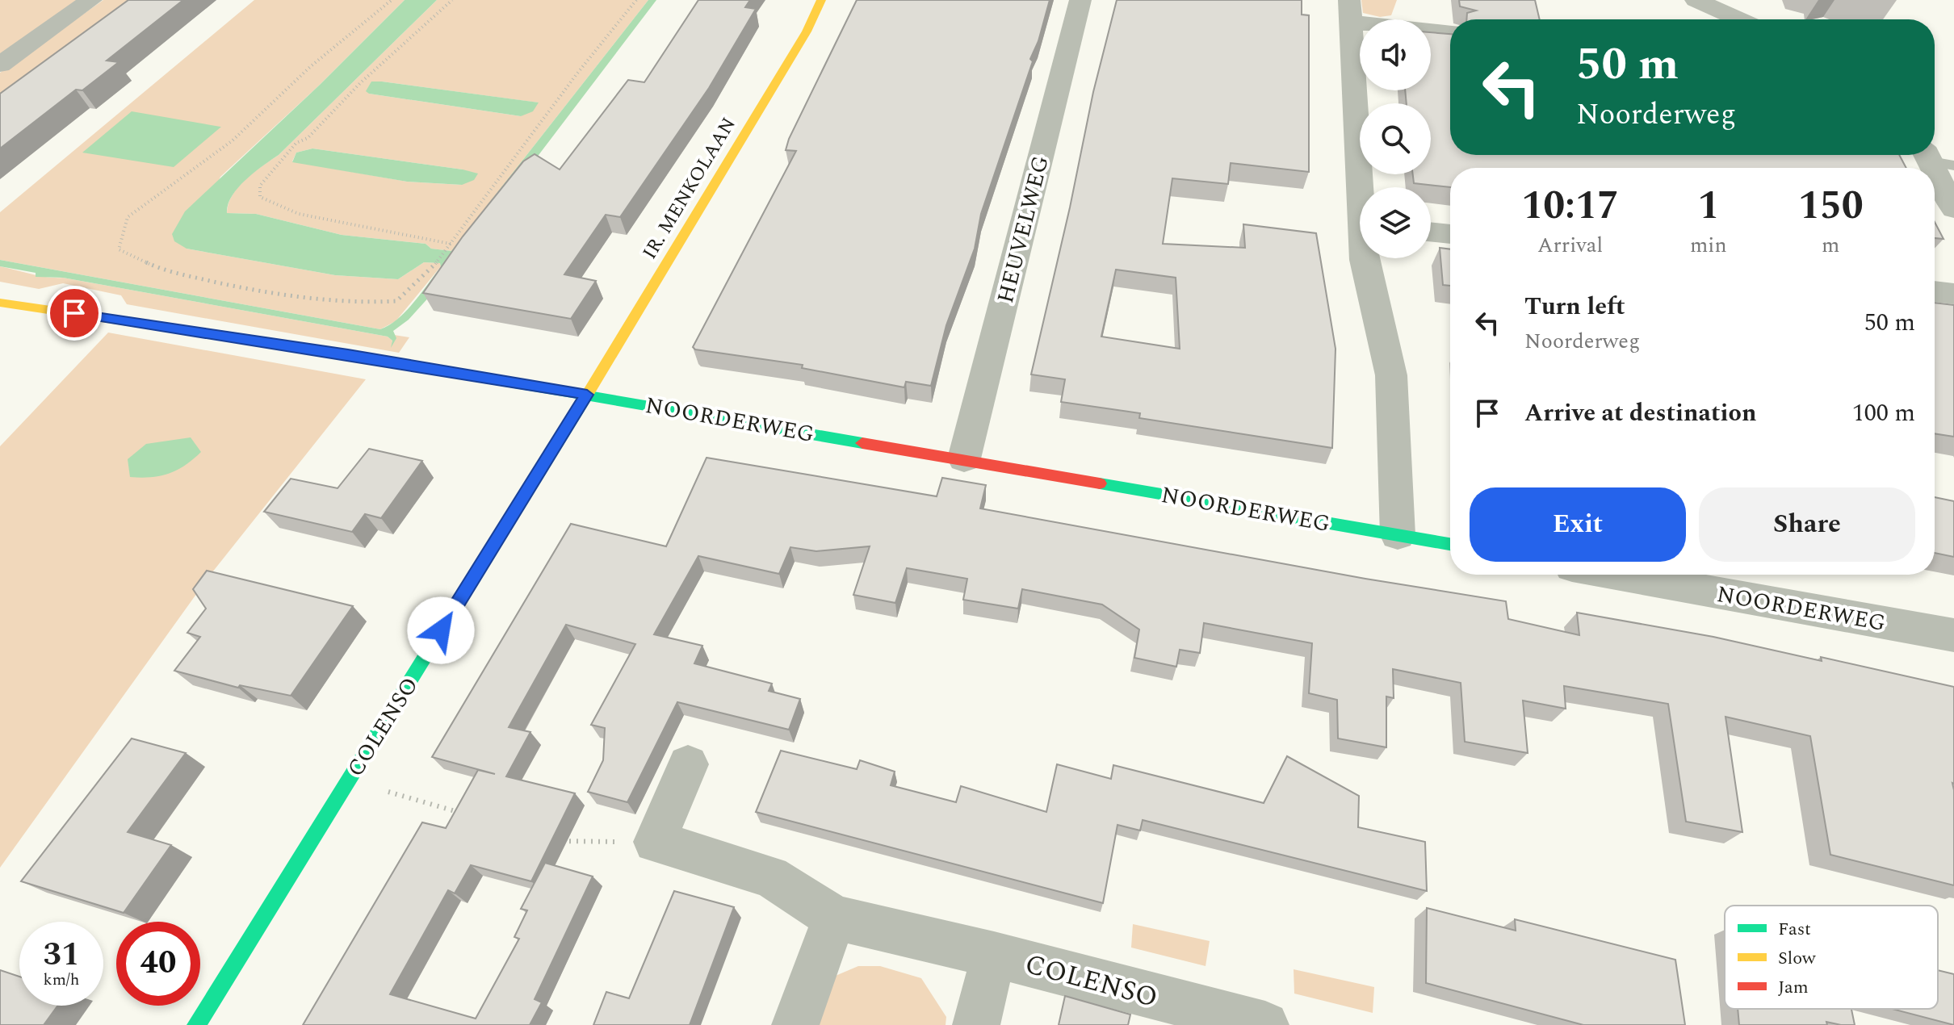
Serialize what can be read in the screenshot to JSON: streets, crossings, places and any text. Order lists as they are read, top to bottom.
{
  "streets": {
    "street": [
      "IR. MENKOLAAN",
      "HEUVELWEG",
      "NOORDERWEG",
      "COLENSO"
    ]
  },
  "crossings": [
    ["IR. MENKOLAAN", "NOORDERWEG"],
    ["IR. MENKOLAAN", "COLENSO"],
    ["HEUVELWEG", "NOORDERWEG"],
    ["NOORDERWEG", "COLENSO"]
  ],
  "legend": ["Fast", "Slow", "Jam"],
  "page": {
    "turn": ["50 m", "Noorderweg"],
    "eta": [
      "10:17",
      "Arrival",
      "1",
      "min",
      "150",
      "m"
    ],
    "list": [
      {
        "name": "Turn left",
        "note": "Noorderweg",
        "value": "50 m"
      },
      {
        "name": "Arrive at destination",
        "value": "100 m"
      }
    ],
    "buttons": ["Exit", "Share"],
    "speed": "31 km/h",
    "limit": "40"
  }
}
